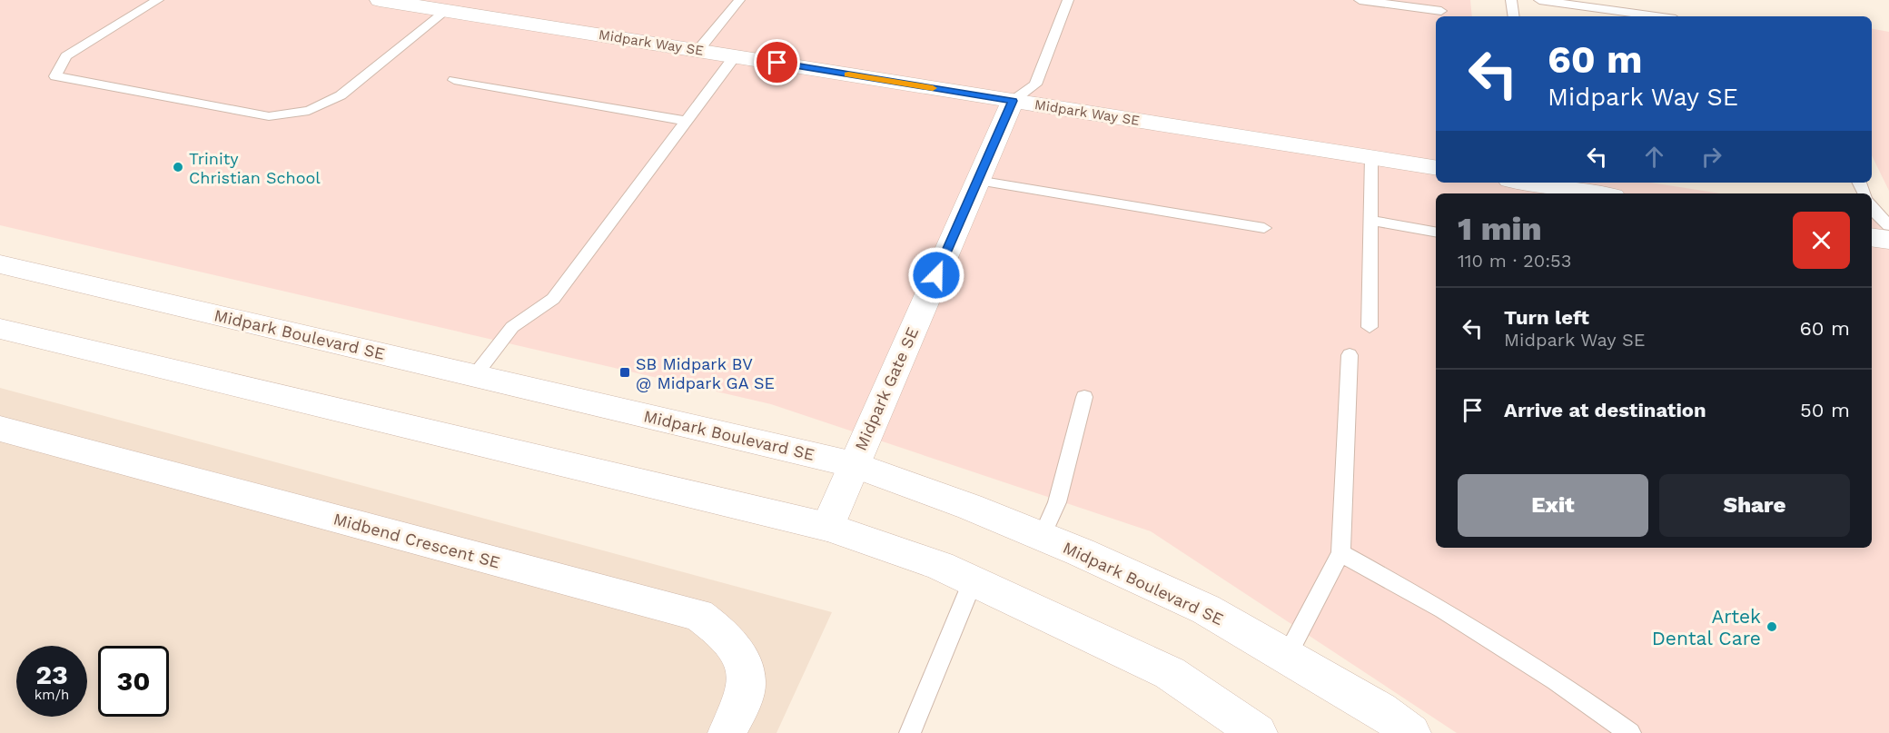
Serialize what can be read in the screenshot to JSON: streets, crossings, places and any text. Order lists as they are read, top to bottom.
{
  "streets": {
    "street": [
      "Midpark Way SE",
      "Midpark Boulevard SE",
      "Midpark Gate SE",
      "Midbend Crescent SE"
    ]
  },
  "crossings": [
    ["Midpark Way SE", "Midpark Gate SE"],
    ["Midpark Boulevard SE", "Midpark Gate SE"]
  ],
  "places": {
    "other": ["Trinity Christian School", "Artek Dental Care"],
    "transit": ["SB Midpark BV @ Midpark GA SE"]
  },
  "page": {
    "turn": ["60 m", "Midpark Way SE"],
    "heading": ["1 min", "110 m · 20:53"],
    "list": [
      {
        "name": "Turn left",
        "note": "Midpark Way SE",
        "value": "60 m"
      },
      {
        "name": "Arrive at destination",
        "value": "50 m"
      }
    ],
    "buttons": ["Exit", "Share"],
    "speed": "23 km/h",
    "limit": "30"
  }
}
